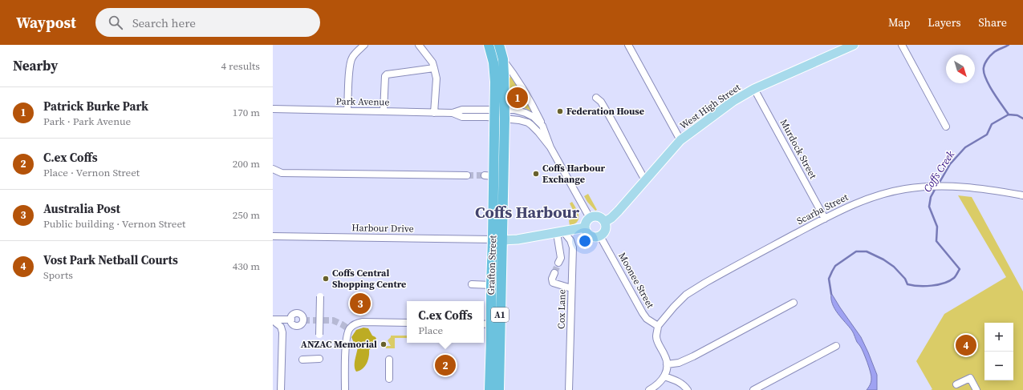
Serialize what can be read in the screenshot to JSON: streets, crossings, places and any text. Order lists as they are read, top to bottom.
{
  "streets": {
    "highway": ["Grafton Street", "A1"],
    "main road": ["West High Street"],
    "street": [
      "Park Avenue",
      "Murdock Street",
      "Scarba Street",
      "Harbour Drive",
      "Moonee Street",
      "Cox Lane"
    ]
  },
  "crossings": [
    ["Park Avenue", "Grafton Street"],
    ["West High Street", "Murdock Street"],
    ["West High Street", "Moonee Street"],
    ["Murdock Street", "Scarba Street"],
    ["Scarba Street", "Moonee Street"],
    ["Harbour Drive", "Grafton Street"]
  ],
  "districts": ["Coffs Harbour"],
  "water": ["Coffs Creek"],
  "places": [
    "Federation House",
    "Coffs Harbour Exchange",
    "Coffs Central Shopping Centre",
    "ANZAC Memorial"
  ],
  "north": "bottom right",
  "page": {
    "header": "Waypost",
    "search": "Search here",
    "nav": ["Map", "Layers", "Share"],
    "heading": ["Nearby", "4 results"],
    "pins": [
      "1",
      "3",
      "4",
      "2"
    ],
    "list": [
      {
        "mark": "1",
        "name": "Patrick Burke Park",
        "note": "Park · Park Avenue",
        "value": "170 m"
      },
      {
        "mark": "2",
        "name": "C.ex Coffs",
        "note": "Place · Vernon Street",
        "value": "200 m"
      },
      {
        "mark": "3",
        "name": "Australia Post",
        "note": "Public building · Vernon Street",
        "value": "250 m"
      },
      {
        "mark": "4",
        "name": "Vost Park Netball Courts",
        "note": "Sports",
        "value": "430 m"
      }
    ],
    "popup": ["C.ex Coffs", "Place"],
    "map_buttons": ["+", "−"]
  }
}
